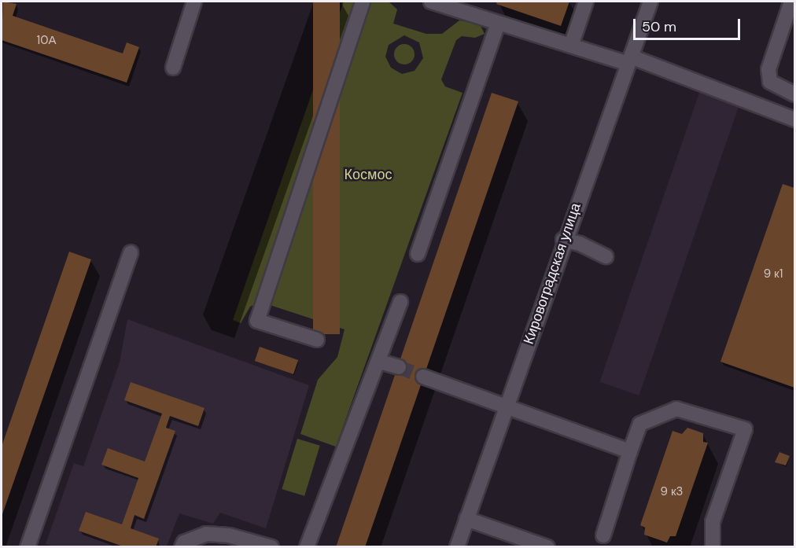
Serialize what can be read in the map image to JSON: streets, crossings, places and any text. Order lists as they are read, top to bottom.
{
  "streets": {
    "street": ["Кировоградская улица"]
  },
  "parks": ["Космос"],
  "house_numbers": ["10А", "9 к1", "9 к3"],
  "scale_bar": "50 m"
}
